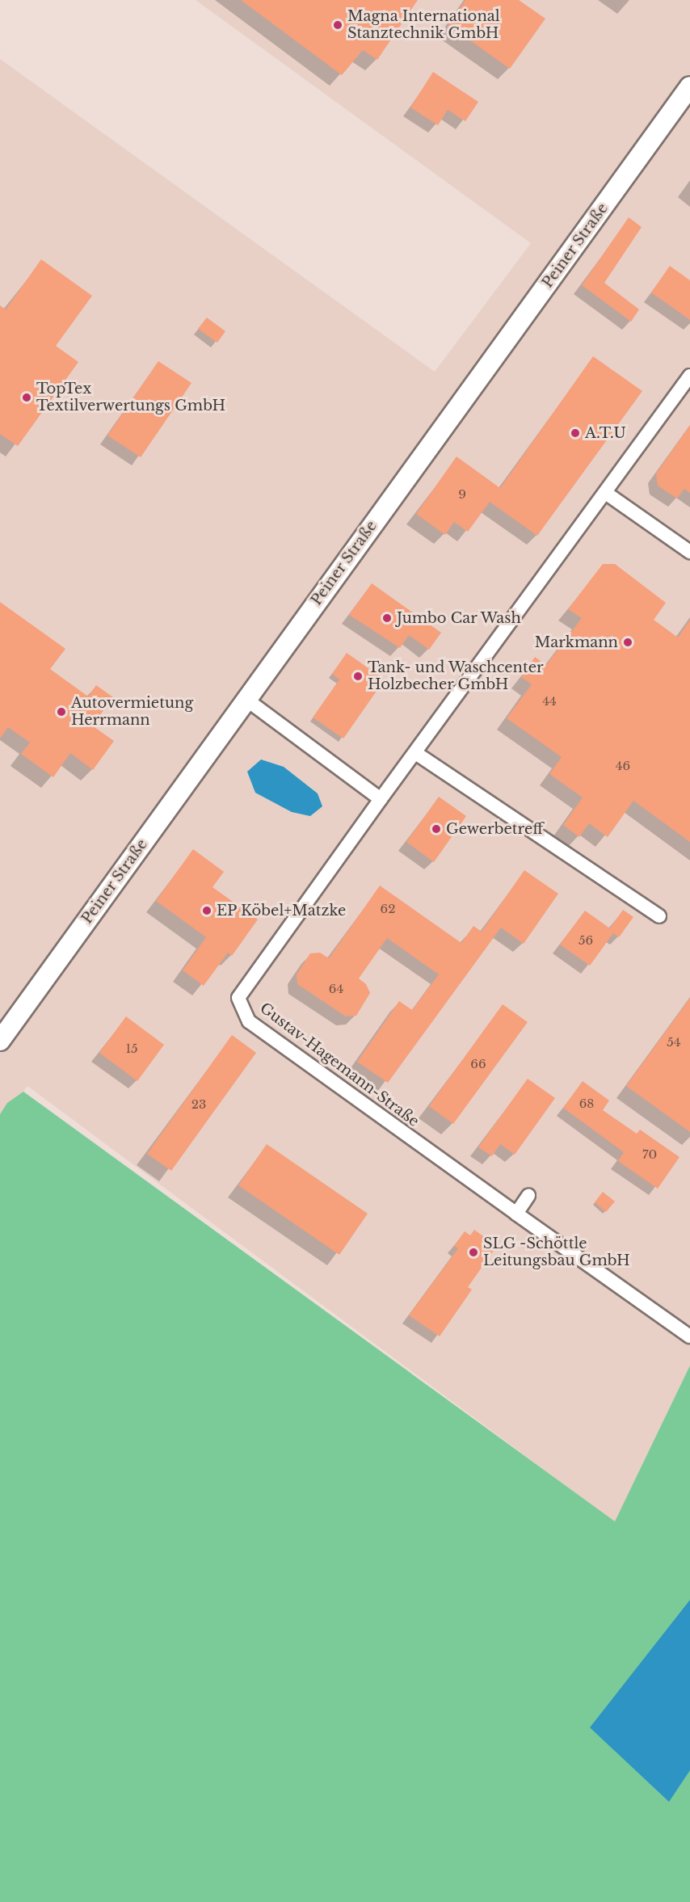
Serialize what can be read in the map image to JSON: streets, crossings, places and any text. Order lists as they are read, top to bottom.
{
  "streets": {
    "main road": ["Peiner Straße"],
    "street": ["Gustav-Hagemann-Straße"]
  },
  "places": [
    "Magna International Stanztechnik GmbH",
    "TopTex Textilverwertungs GmbH",
    "A.T.U",
    "Jumbo Car Wash",
    "Markmann",
    "Tank- und Waschcenter Holzbecher GmbH",
    "Autovermietung Herrmann",
    "Gewerbetreff",
    "EP Köbel+Matzke",
    "SLG -Schöttle Leitungsbau GmbH"
  ],
  "house_numbers": [
    "9",
    "44",
    "46",
    "62",
    "56",
    "64",
    "54",
    "15",
    "66",
    "68",
    "23",
    "70"
  ]
}
